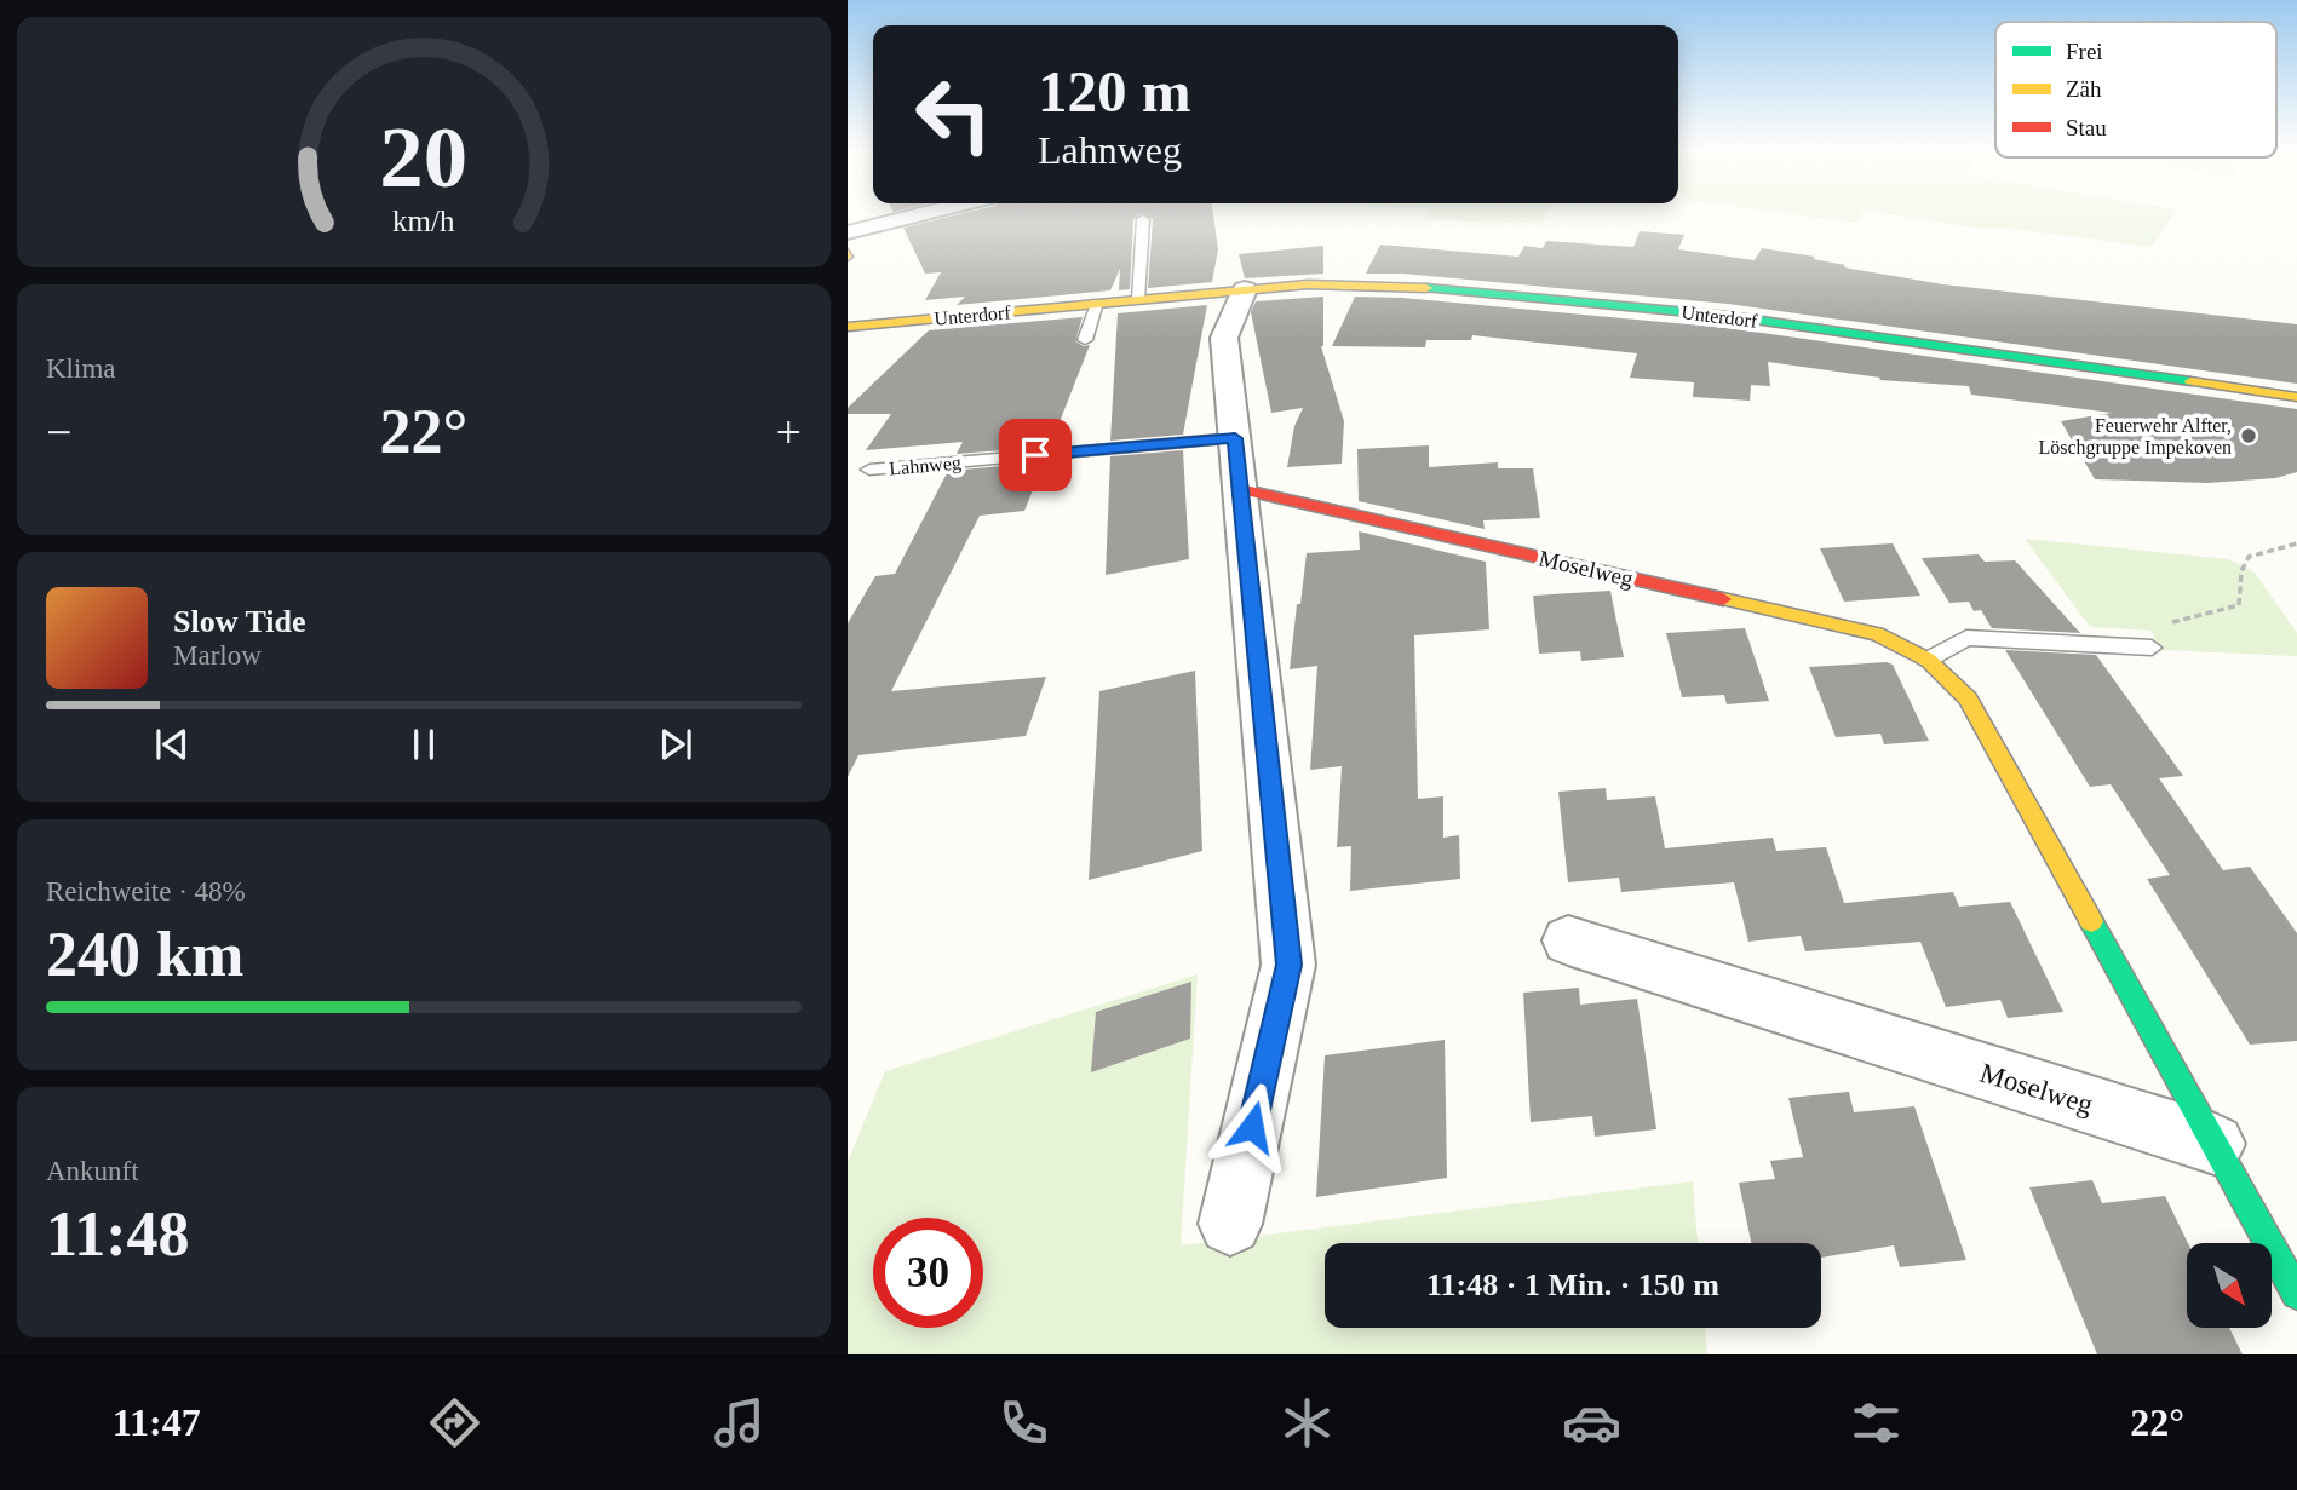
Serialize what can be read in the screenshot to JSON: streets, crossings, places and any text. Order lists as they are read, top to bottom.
{
  "streets": {
    "street": ["Unterdorf", "Moselweg"],
    "lane": ["Lahnweg"]
  },
  "places": ["Feuerwehr Alfter, Löschgruppe Impekoven"],
  "legend": ["Frei", "Zäh", "Stau"],
  "north": "bottom right",
  "page": {
    "turn": ["120 m", "Lahnweg"],
    "tile": [
      "Klima",
      ["Reichweite · 48%", "240 km"],
      ["Ankunft", "11:48"]
    ],
    "heat": ["−", "22°", "+"],
    "song": ["Slow Tide", "Marlow"],
    "limit": "30",
    "trip": "11:48 · 1 Min. · 150 m",
    "tabs": ["11:47", "22°"],
    "gauge": ["20", "km/h"]
  }
}
